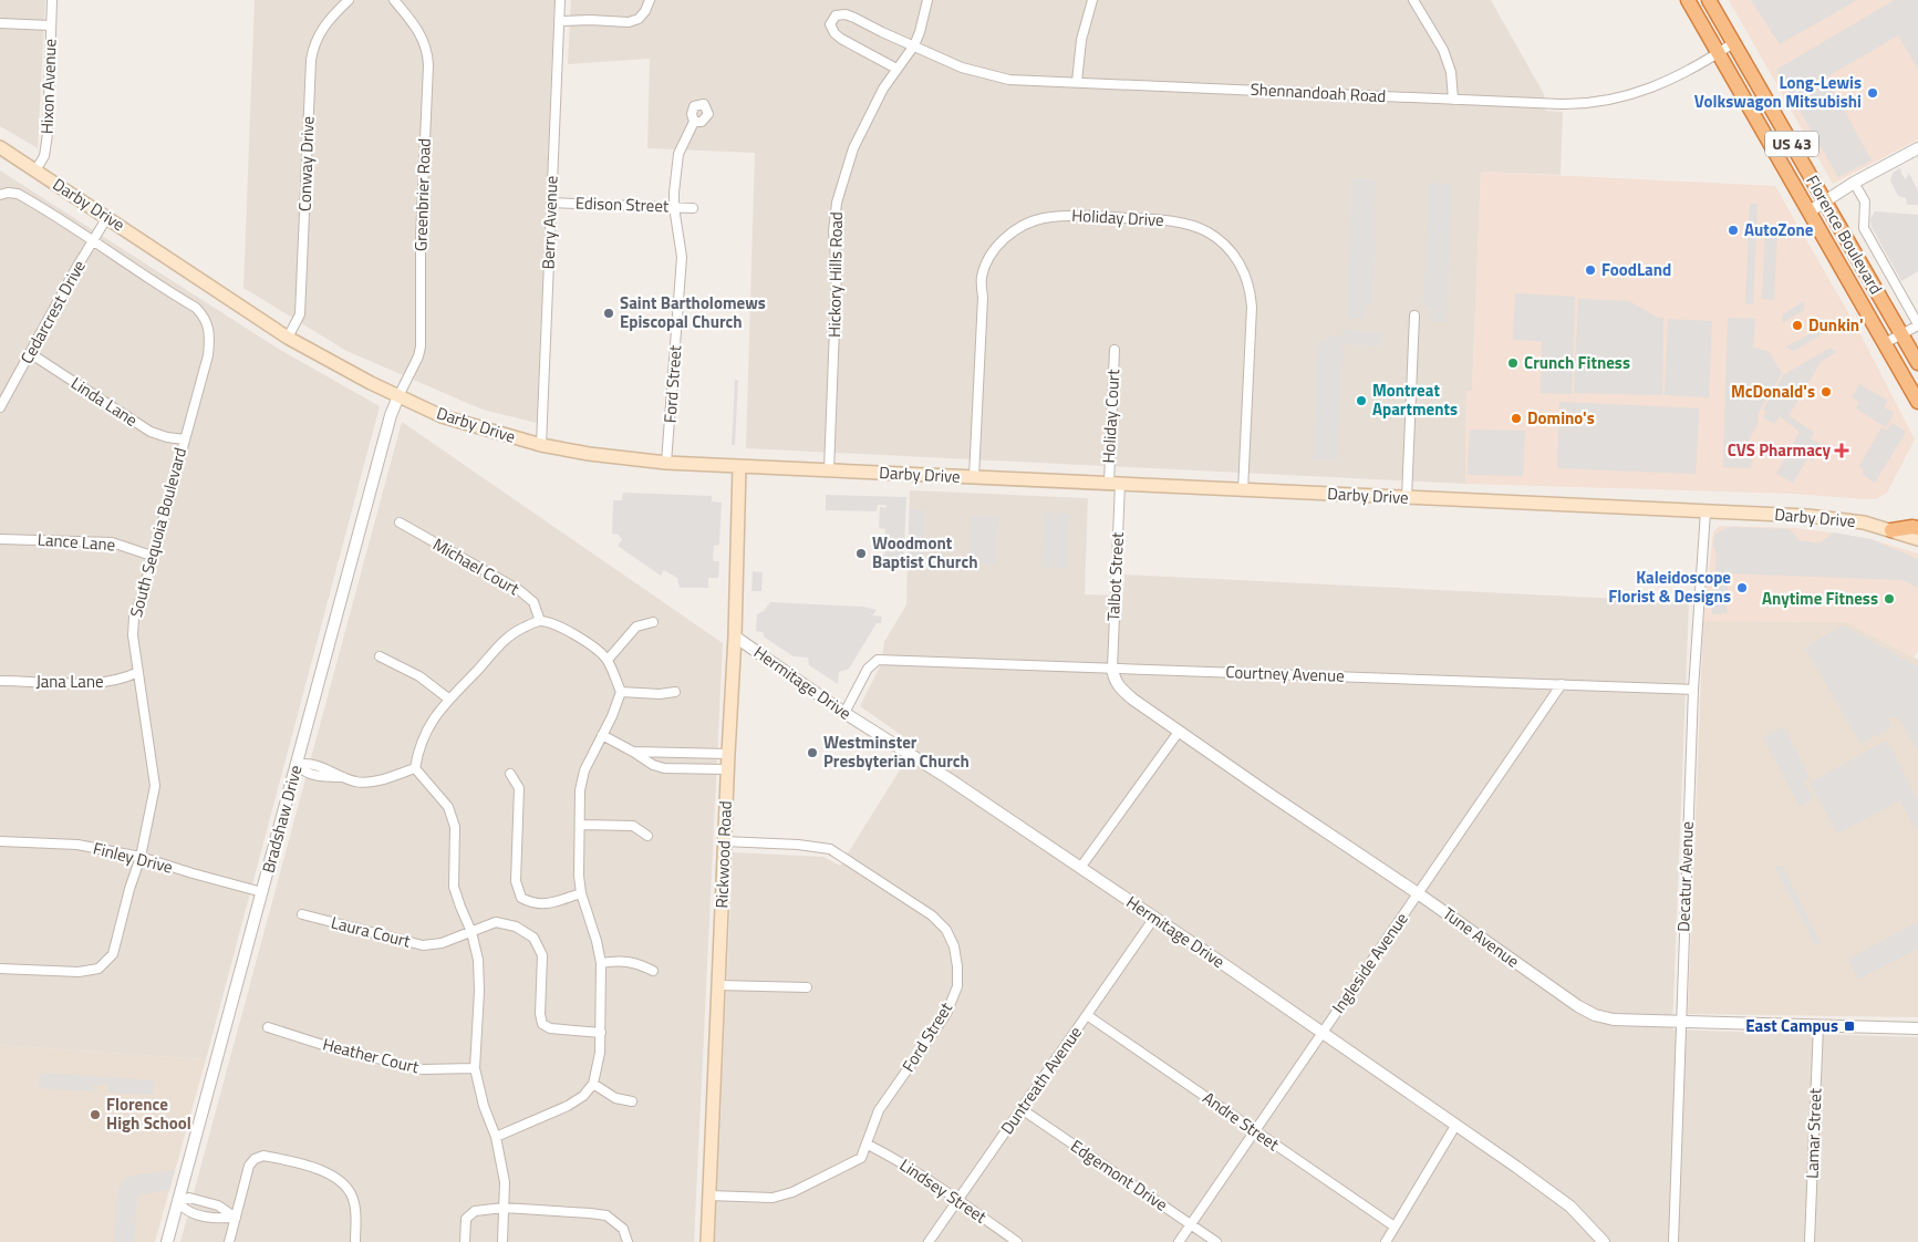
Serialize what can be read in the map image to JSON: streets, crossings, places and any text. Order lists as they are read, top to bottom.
{
  "streets": {
    "highway": ["US 43", "Florence Boulevard"],
    "main road": ["Darby Drive", "Rickwood Road"],
    "street": [
      "Hixon Avenue",
      "Shennandoah Road",
      "Conway Drive",
      "Greenbrier Road",
      "Edison Street",
      "Holiday Drive",
      "Berry Avenue",
      "Hickory Hills Road",
      "Cedarcrest Drive",
      "Ford Street",
      "Linda Lane",
      "Holiday Court",
      "South Sequoia Boulevard",
      "Lance Lane",
      "Michael Court",
      "Talbot Street",
      "Courtney Avenue",
      "Jana Lane",
      "Hermitage Drive",
      "Bradshaw Drive",
      "Finley Drive",
      "Decatur Avenue",
      "Laura Court",
      "Tune Avenue",
      "Ingleside Avenue",
      "Heather Court",
      "Duntreath Avenue",
      "Andre Street",
      "Lamar Street",
      "Edgemont Drive",
      "Lindsey Street"
    ]
  },
  "crossings": [
    ["Hixon Avenue", "Darby Drive"],
    ["Shennandoah Road", "Florence Boulevard"],
    ["Shennandoah Road", "Hickory Hills Road"],
    ["Conway Drive", "Darby Drive"],
    ["Greenbrier Road", "Darby Drive"],
    ["Greenbrier Road", "Bradshaw Drive"],
    ["Darby Drive", "Holiday Drive"],
    ["Darby Drive", "Berry Avenue"],
    ["Darby Drive", "Hickory Hills Road"],
    ["Darby Drive", "Cedarcrest Drive"],
    ["Darby Drive", "Ford Street"],
    ["Darby Drive", "Holiday Court"],
    ["Darby Drive", "Talbot Street"],
    ["Darby Drive", "Bradshaw Drive"],
    ["Darby Drive", "Rickwood Road"],
    ["Darby Drive", "Decatur Avenue"],
    ["Edison Street", "Berry Avenue"],
    ["Edison Street", "Ford Street"],
    ["Cedarcrest Drive", "Linda Lane"],
    ["Cedarcrest Drive", "South Sequoia Boulevard"],
    ["Ford Street", "Rickwood Road"],
    ["Ford Street", "Lindsey Street"],
    ["Linda Lane", "South Sequoia Boulevard"],
    ["Holiday Court", "Talbot Street"],
    ["South Sequoia Boulevard", "Lance Lane"],
    ["South Sequoia Boulevard", "Jana Lane"],
    ["South Sequoia Boulevard", "Finley Drive"],
    ["Talbot Street", "Courtney Avenue"],
    ["Talbot Street", "Tune Avenue"],
    ["Courtney Avenue", "Hermitage Drive"],
    ["Courtney Avenue", "Decatur Avenue"],
    ["Courtney Avenue", "Tune Avenue"],
    ["Courtney Avenue", "Ingleside Avenue"],
    ["Hermitage Drive", "Rickwood Road"],
    ["Hermitage Drive", "Ingleside Avenue"],
    ["Hermitage Drive", "Duntreath Avenue"],
    ["Bradshaw Drive", "Finley Drive"],
    ["Decatur Avenue", "Tune Avenue"],
    ["Tune Avenue", "Ingleside Avenue"],
    ["Tune Avenue", "Lamar Street"],
    ["Ingleside Avenue", "Andre Street"],
    ["Ingleside Avenue", "Edgemont Drive"],
    ["Duntreath Avenue", "Andre Street"],
    ["Duntreath Avenue", "Edgemont Drive"],
    ["Duntreath Avenue", "Lindsey Street"]
  ],
  "places": {
    "other": [
      "Long-Lewis Volkswagon Mitsubishi",
      "AutoZone",
      "FoodLand",
      "Saint Bartholomews Episcopal Church",
      "Dunkin'",
      "Crunch Fitness",
      "McDonald's",
      "Montreat Apartments",
      "Domino's",
      "Woodmont Baptist Church",
      "Kaleidoscope Florist & Designs",
      "Anytime Fitness",
      "Westminster Presbyterian Church",
      "Florence High School"
    ],
    "health": ["CVS Pharmacy"],
    "transit": ["East Campus"]
  }
}
